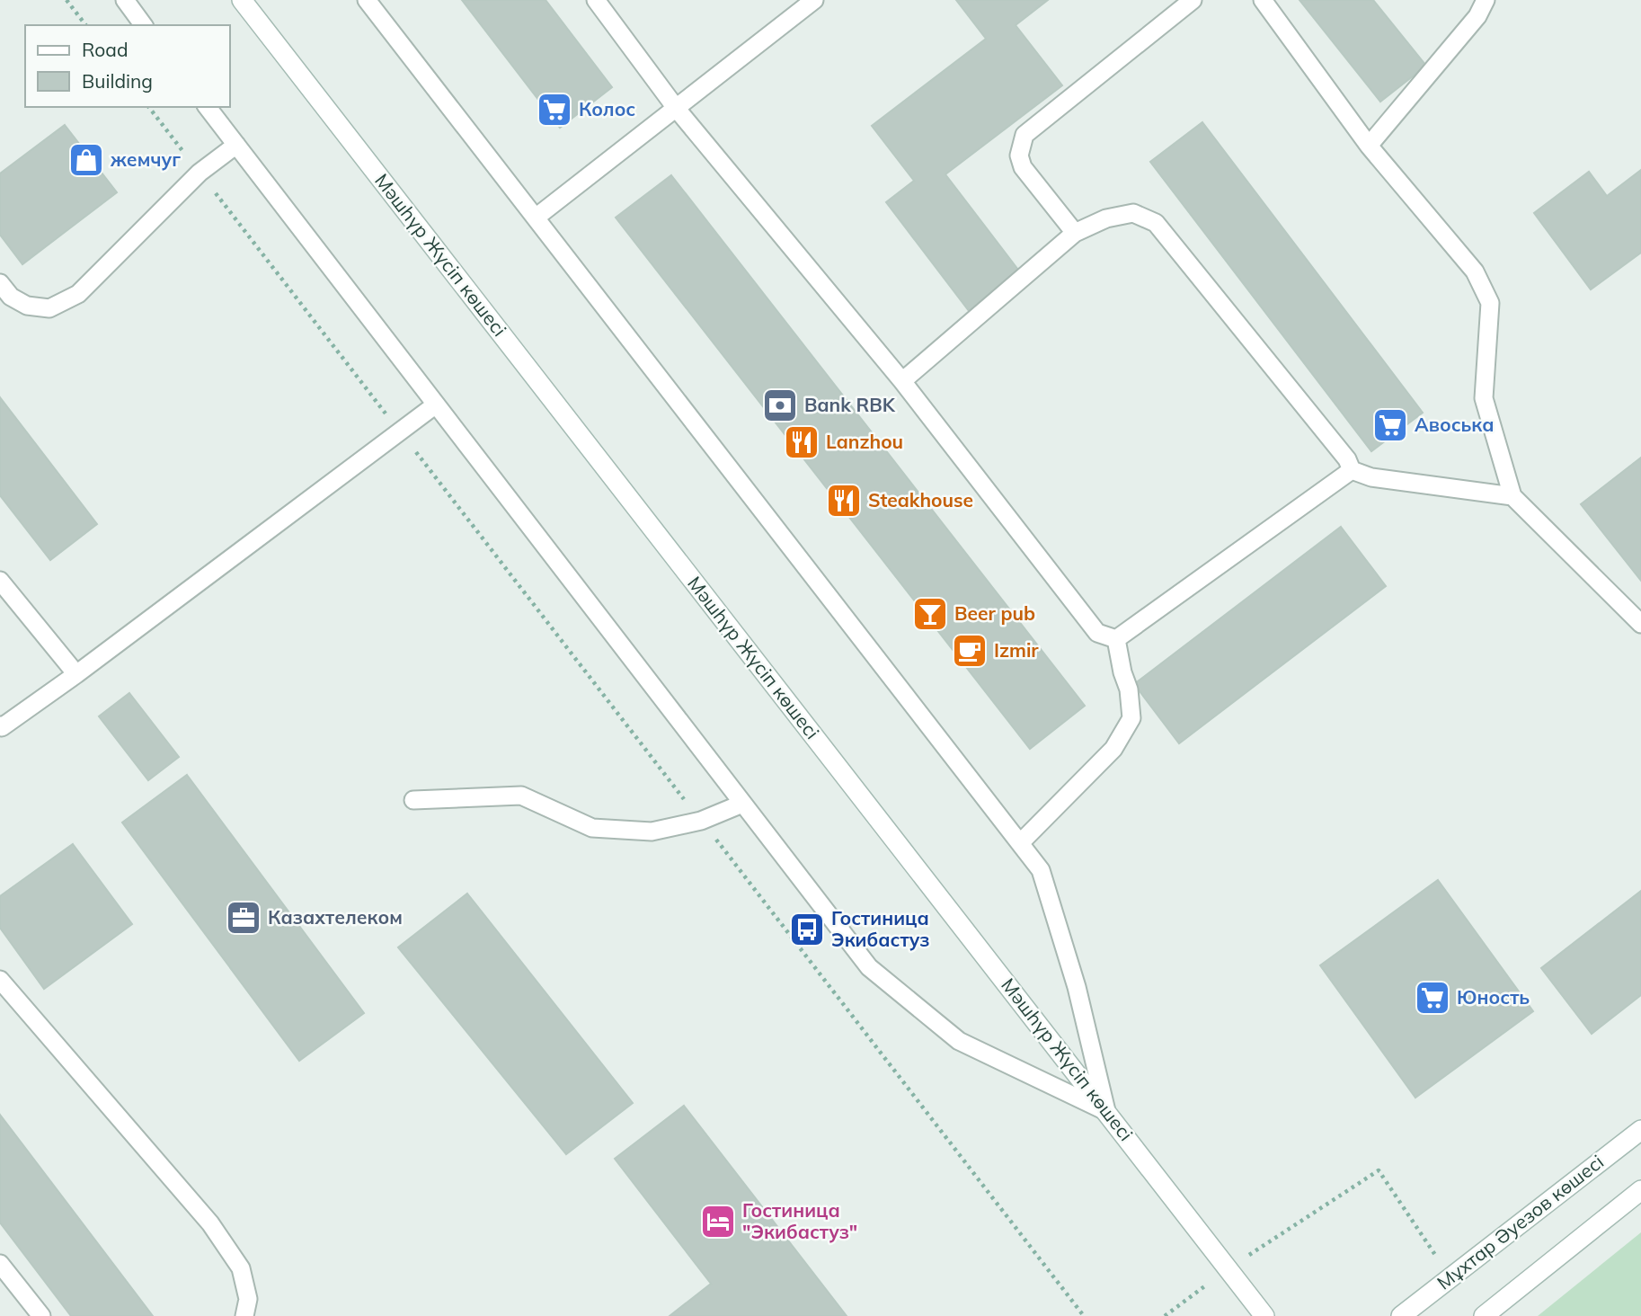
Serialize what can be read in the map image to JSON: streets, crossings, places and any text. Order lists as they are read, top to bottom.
{
  "streets": {
    "main road": ["Мәшһүр Жүсіп көшесі", "Мұхтар Әуезов көшесі"]
  },
  "places": {
    "supermarket": ["Колос", "Авоська", "Юность"],
    "shop": ["жемчуг"],
    "bank": ["Bank RBK"],
    "restaurant": ["Lanzhou", "Steakhouse"],
    "bar": ["Beer pub"],
    "cafe": ["Izmir"],
    "office": ["Казахтелеком"],
    "bus stop": ["Гостиница Экибастуз"],
    "hotel": ["Гостиница \"Экибастуз\""]
  },
  "legend": ["Road", "Building"]
}
